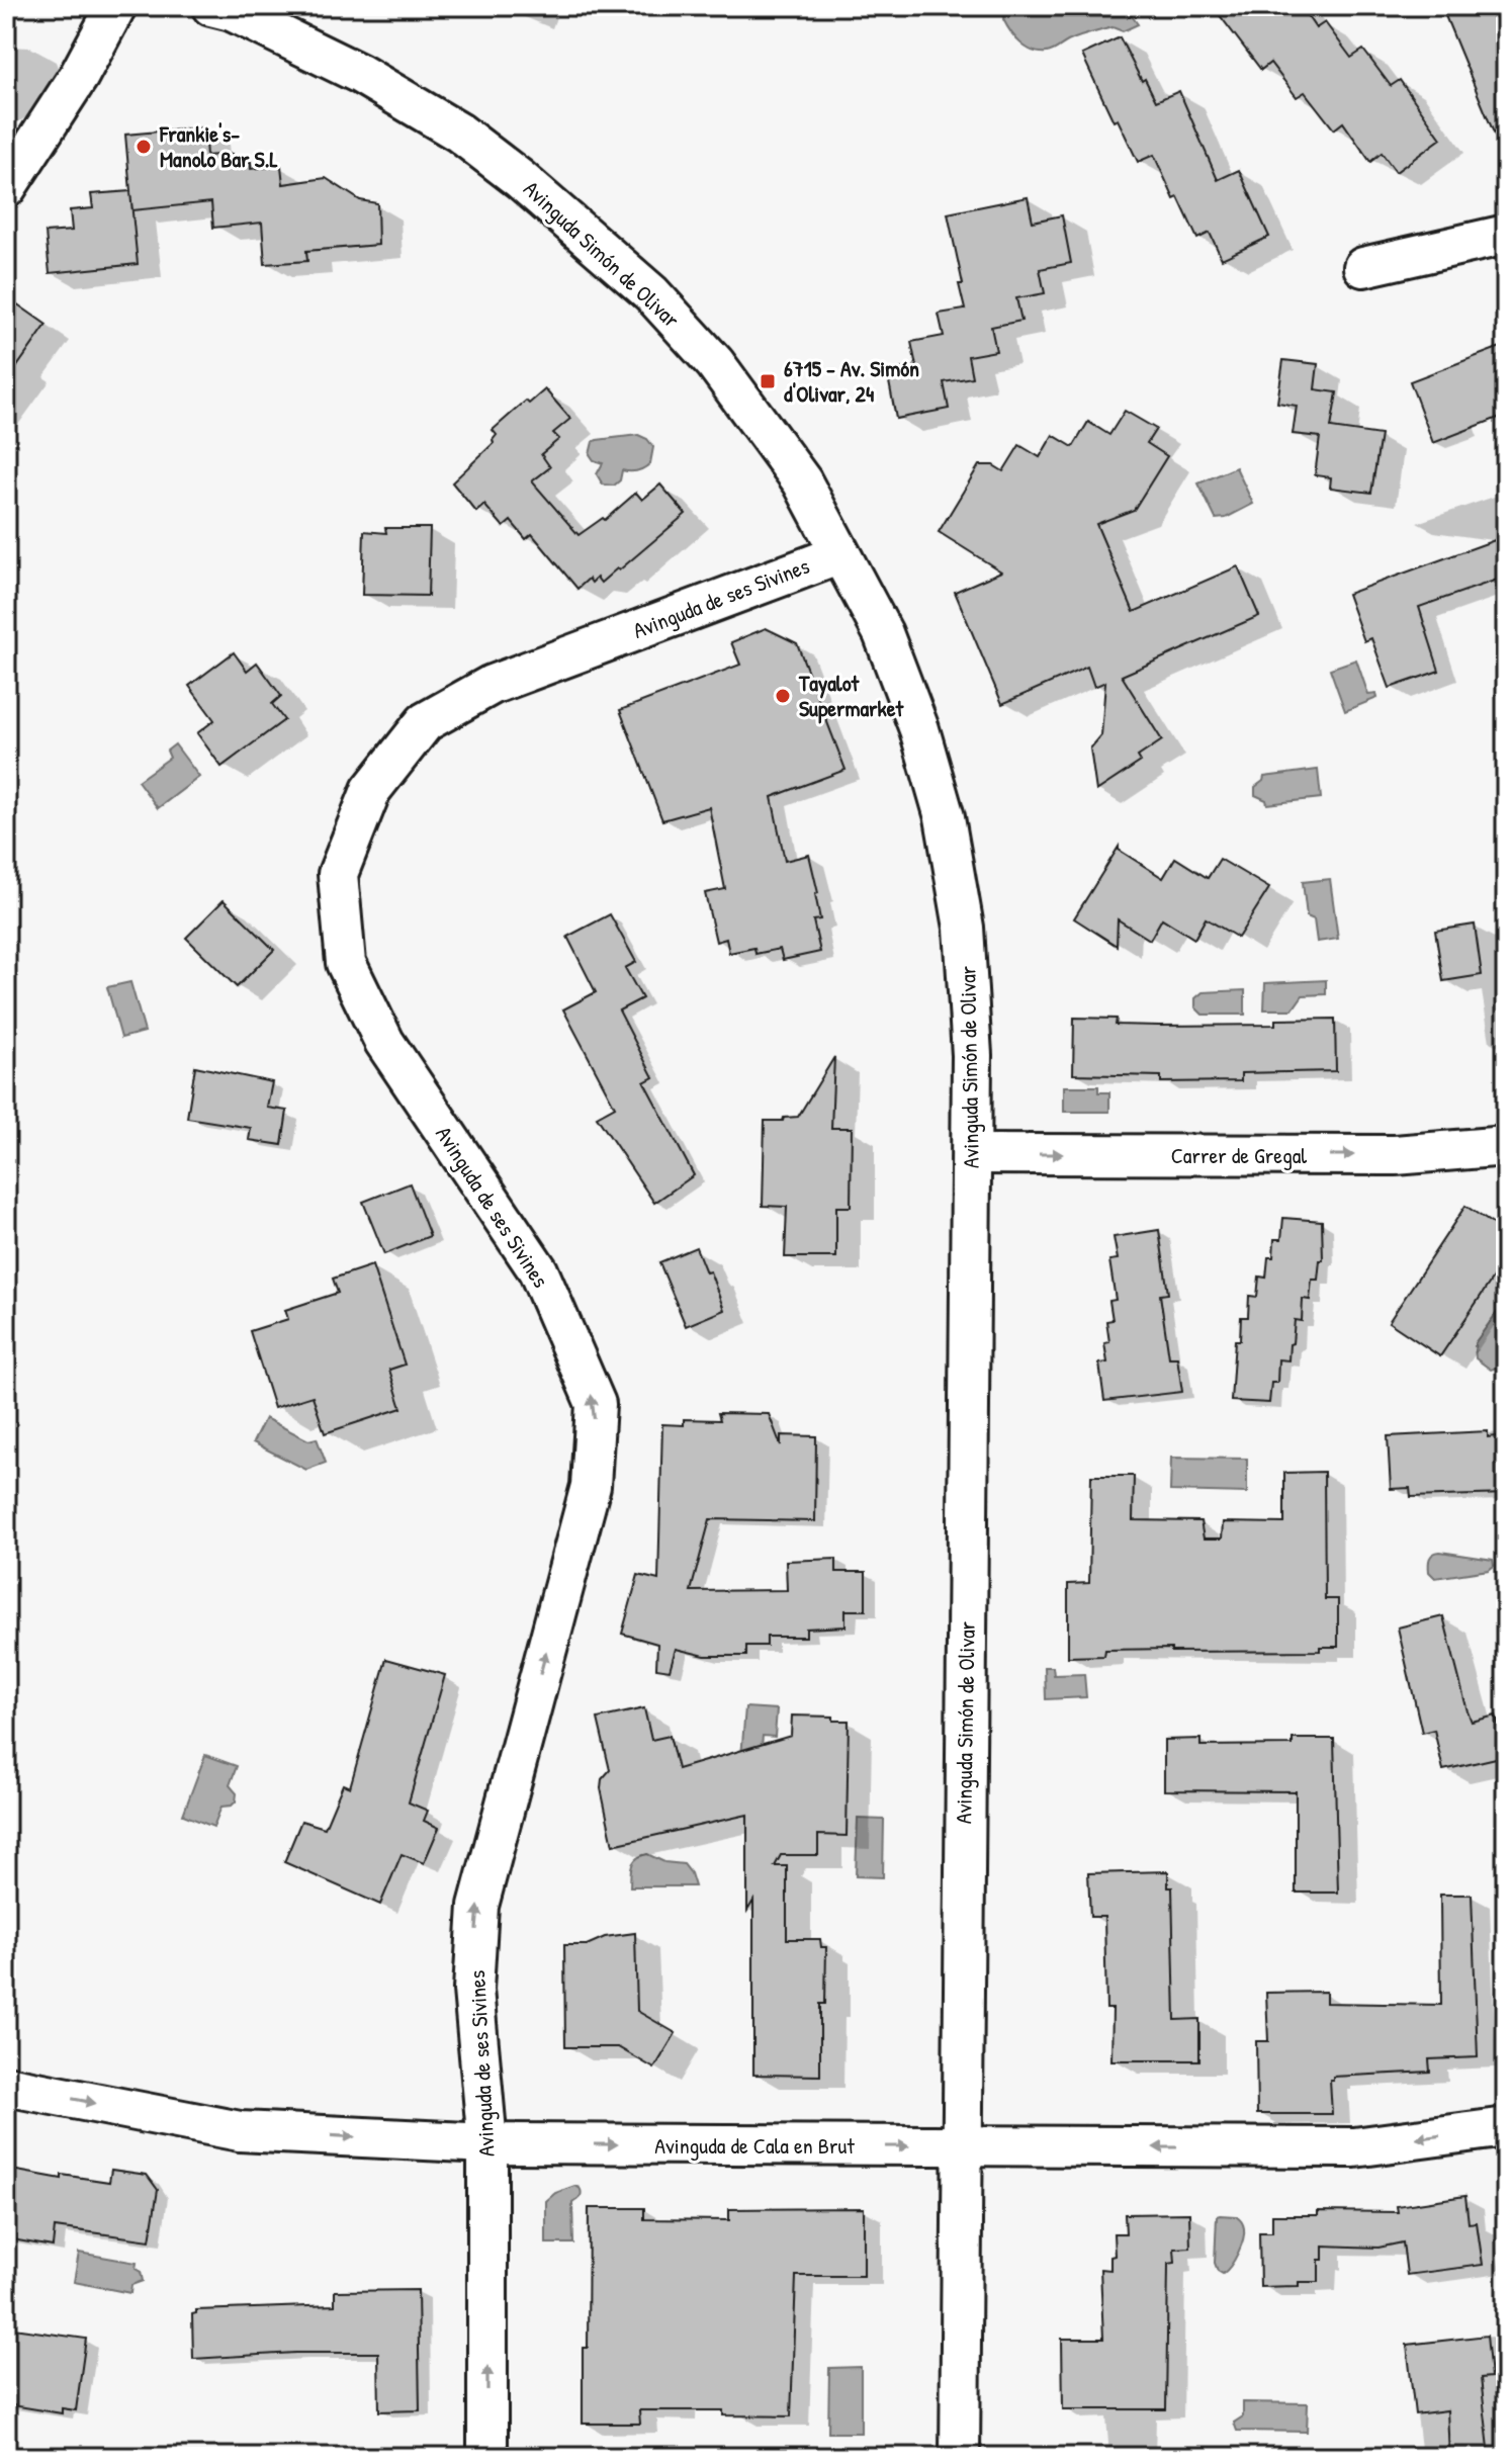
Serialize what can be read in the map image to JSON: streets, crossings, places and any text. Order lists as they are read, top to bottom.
{
  "streets": {
    "street": [
      "Avinguda Simón de Olivar",
      "Avinguda de ses Sivines",
      "Carrer de Gregal",
      "Avinguda de Cala en Brut"
    ]
  },
  "crossings": [
    ["Avinguda Simón de Olivar", "Avinguda de ses Sivines"],
    ["Avinguda Simón de Olivar", "Carrer de Gregal"],
    ["Avinguda Simón de Olivar", "Avinguda de Cala en Brut"],
    ["Avinguda de ses Sivines", "Avinguda de Cala en Brut"]
  ],
  "one_way": ["Avinguda de ses Sivines", "Carrer de Gregal"],
  "places": {
    "other": ["Frankie's- Manolo Bar S.L", "Tayalot Supermarket"],
    "transit": ["6715 - Av. Simón d'Olivar, 24"]
  }
}
